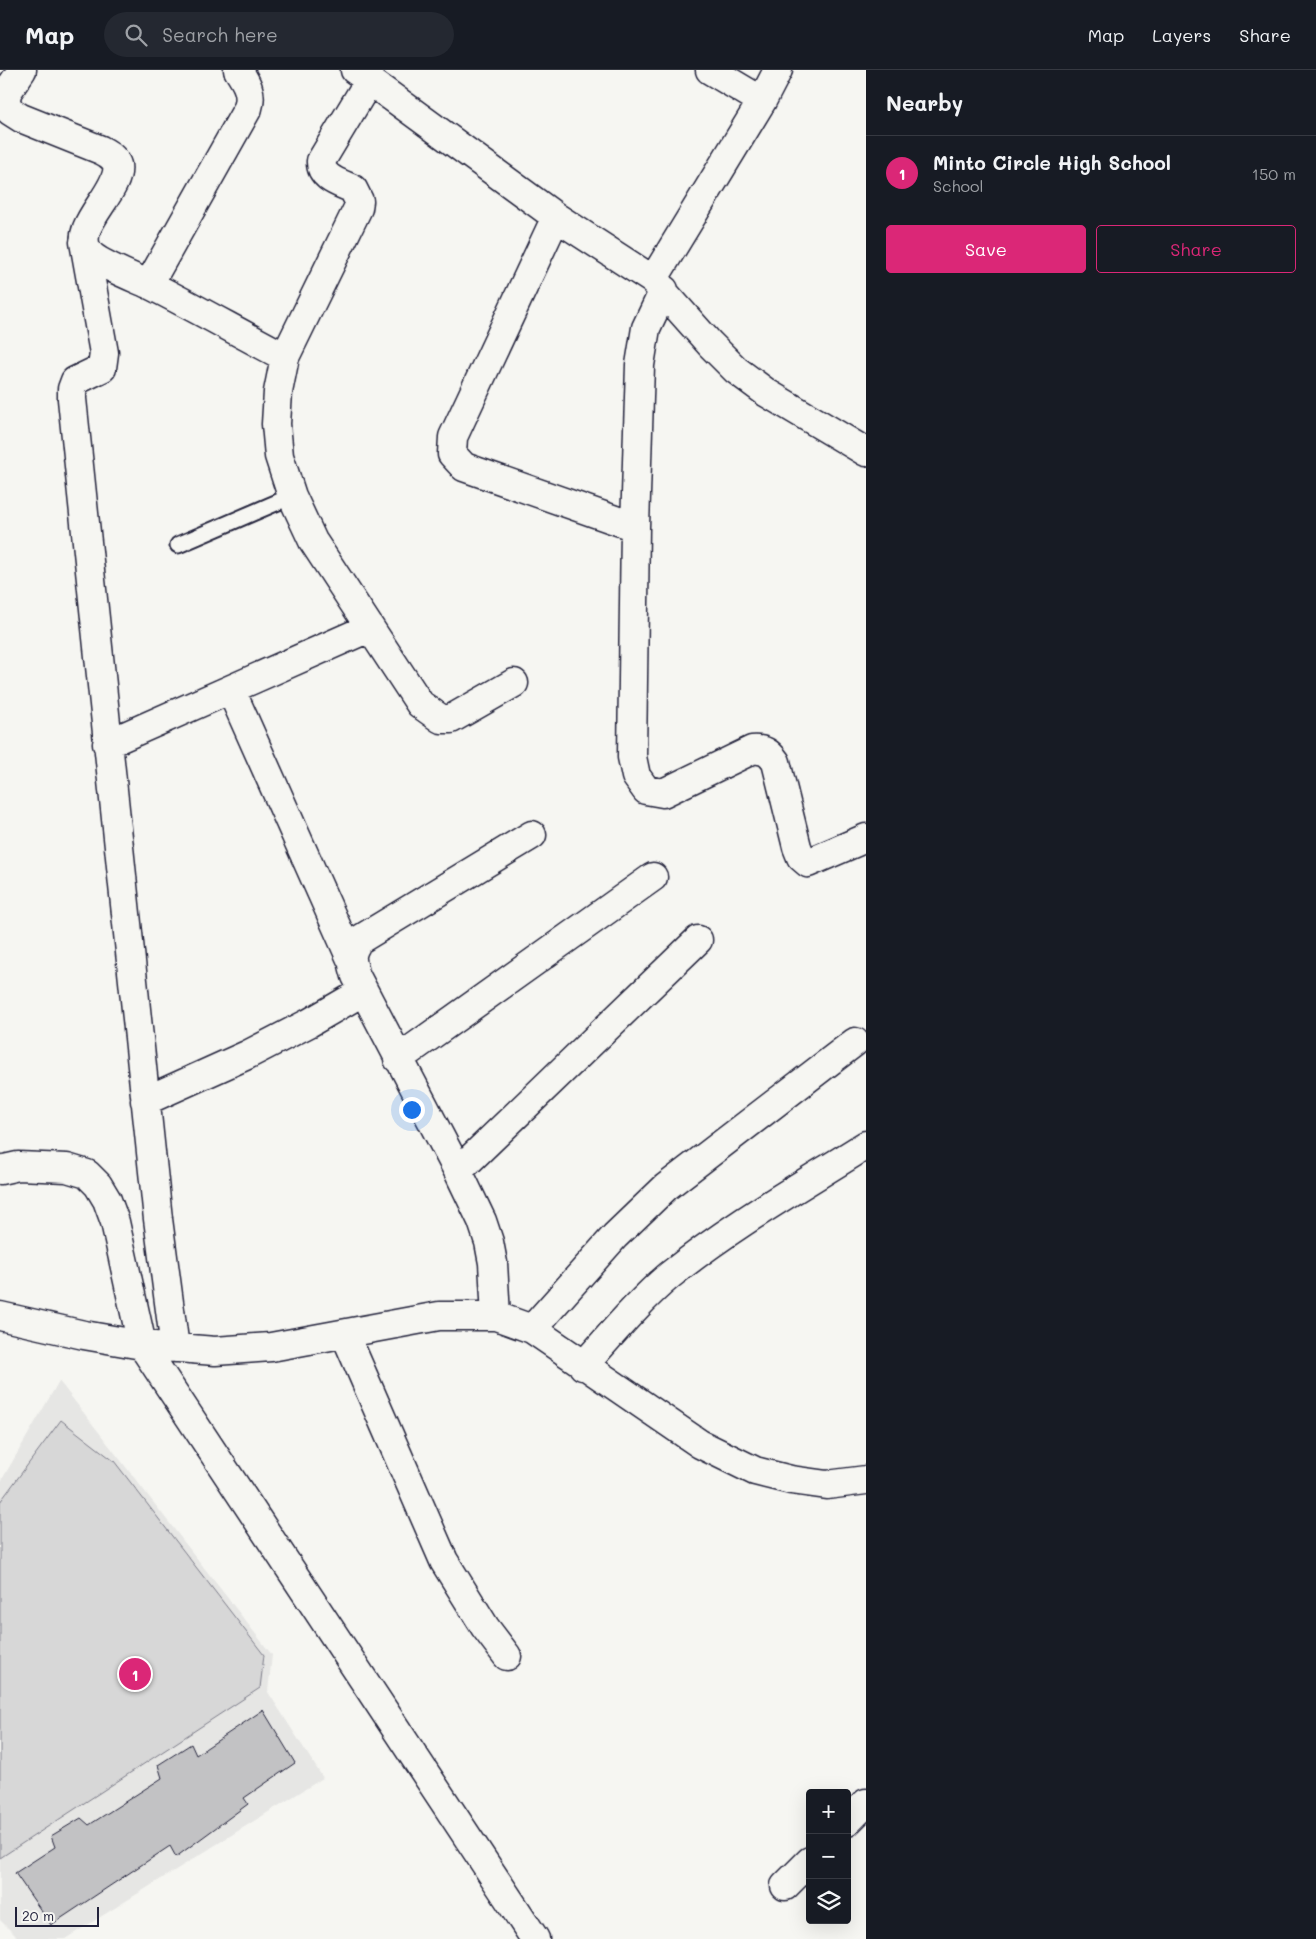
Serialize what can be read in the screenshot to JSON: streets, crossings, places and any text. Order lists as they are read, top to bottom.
{
  "scale_bar": "20 m",
  "page": {
    "header": "Map",
    "search": "Search here",
    "nav": ["Map", "Layers", "Share"],
    "heading": "Nearby",
    "list": [
      {
        "mark": "1",
        "name": "Minto Circle High School",
        "note": "School",
        "value": "150 m"
      }
    ],
    "buttons": ["Save", "Share"],
    "pins": "1",
    "map_buttons": ["+", "−"],
    "scale": "20 m"
  }
}
